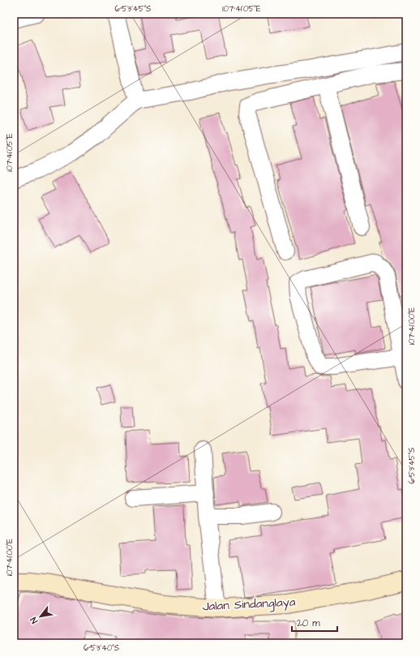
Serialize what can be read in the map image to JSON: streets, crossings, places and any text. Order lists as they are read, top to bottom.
{
  "streets": {
    "street": ["Jalan Sindanglaya"]
  },
  "scale_bar": "20 m",
  "north": "bottom left",
  "coordinates": [
    "6°53'45\"S",
    "107°41'05\"E",
    "107°41'00\"E",
    "6°53'40\"S"
  ]
}
